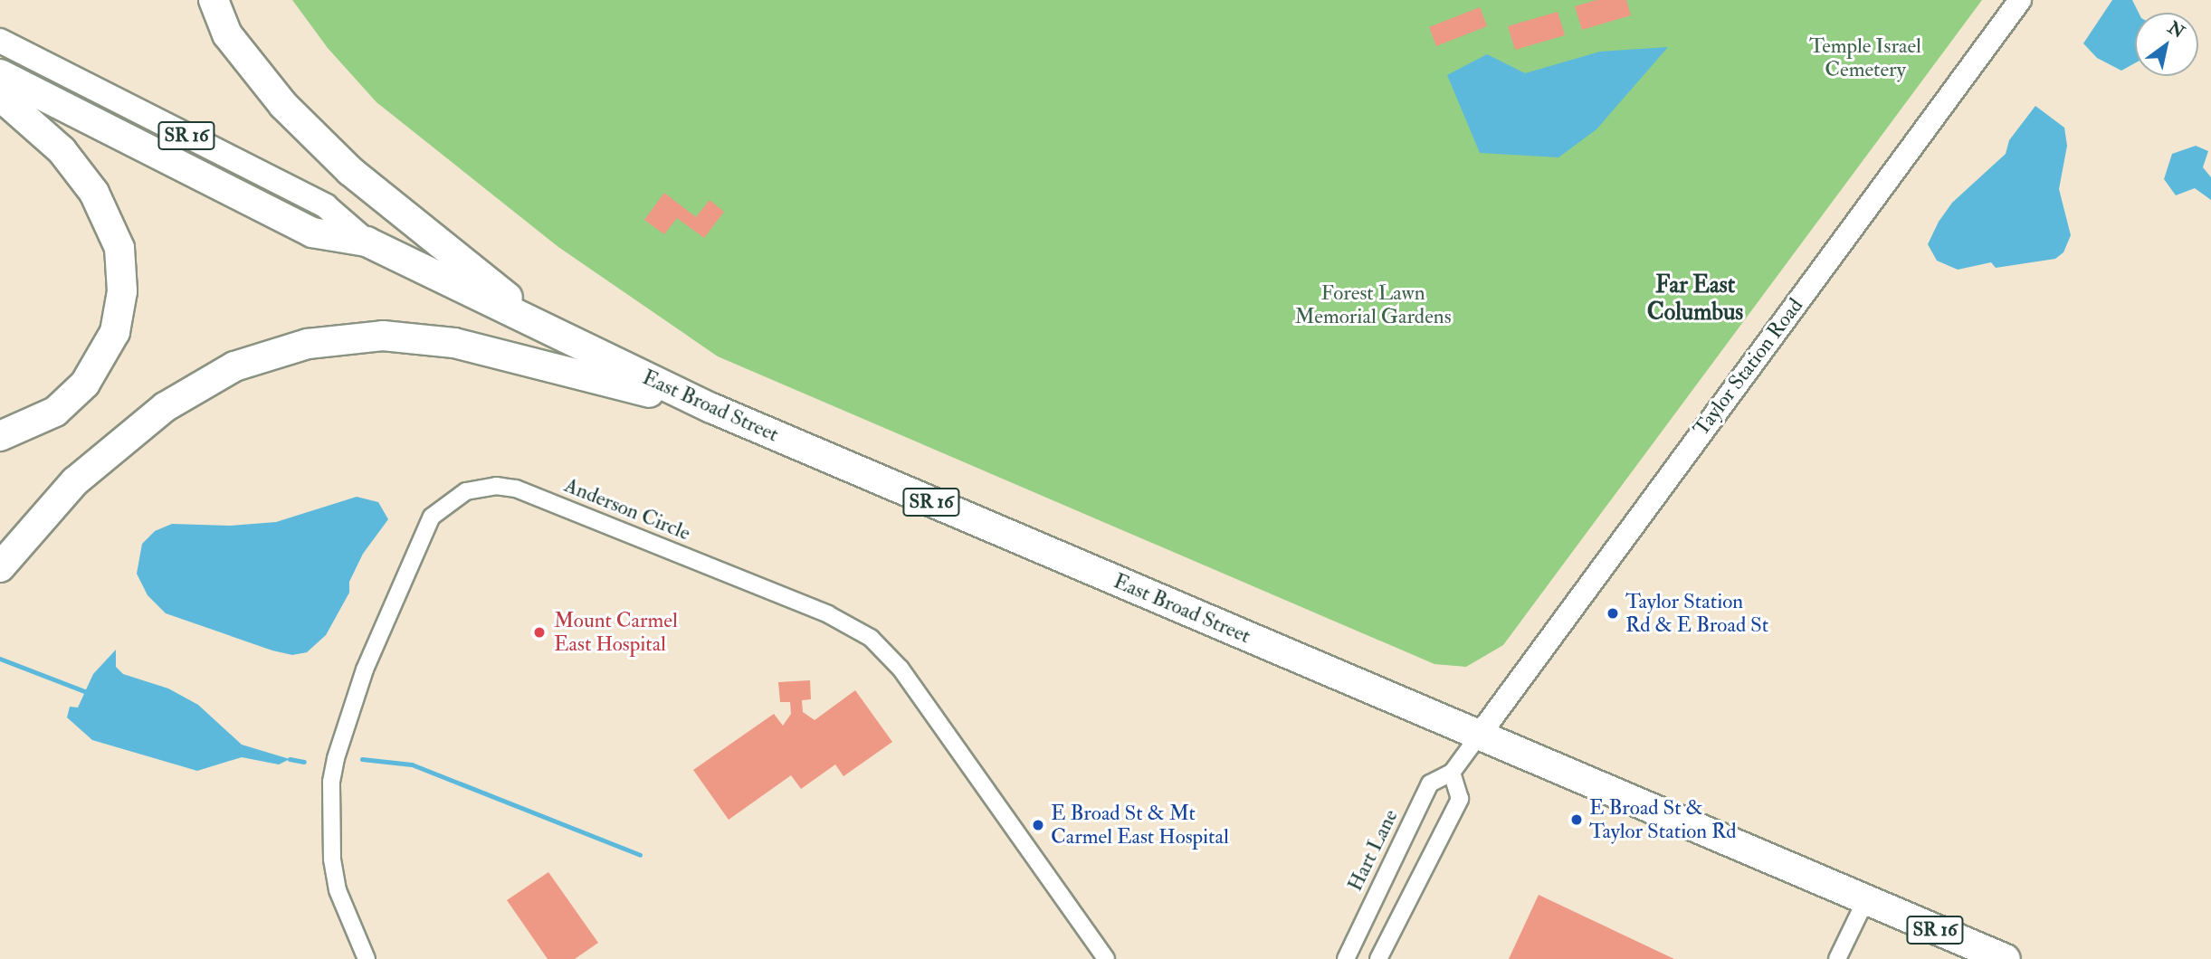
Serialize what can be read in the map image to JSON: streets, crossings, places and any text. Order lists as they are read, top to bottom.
{
  "streets": {
    "highway": ["SR 16", "East Broad Street"],
    "main road": ["Taylor Station Road"],
    "street": ["Anderson Circle", "Hart Lane"]
  },
  "crossings": [
    ["Taylor Station Road", "East Broad Street"],
    ["Taylor Station Road", "Hart Lane"],
    ["East Broad Street", "Hart Lane"]
  ],
  "districts": ["Far East Columbus"],
  "parks": ["Temple Israel Cemetery", "Forest Lawn Memorial Gardens"],
  "places": [
    "Taylor Station Rd & E Broad St",
    "Mount Carmel East Hospital",
    "E Broad St & Taylor Station Rd",
    "E Broad St & Mt Carmel East Hospital"
  ],
  "north": "top right"
}
